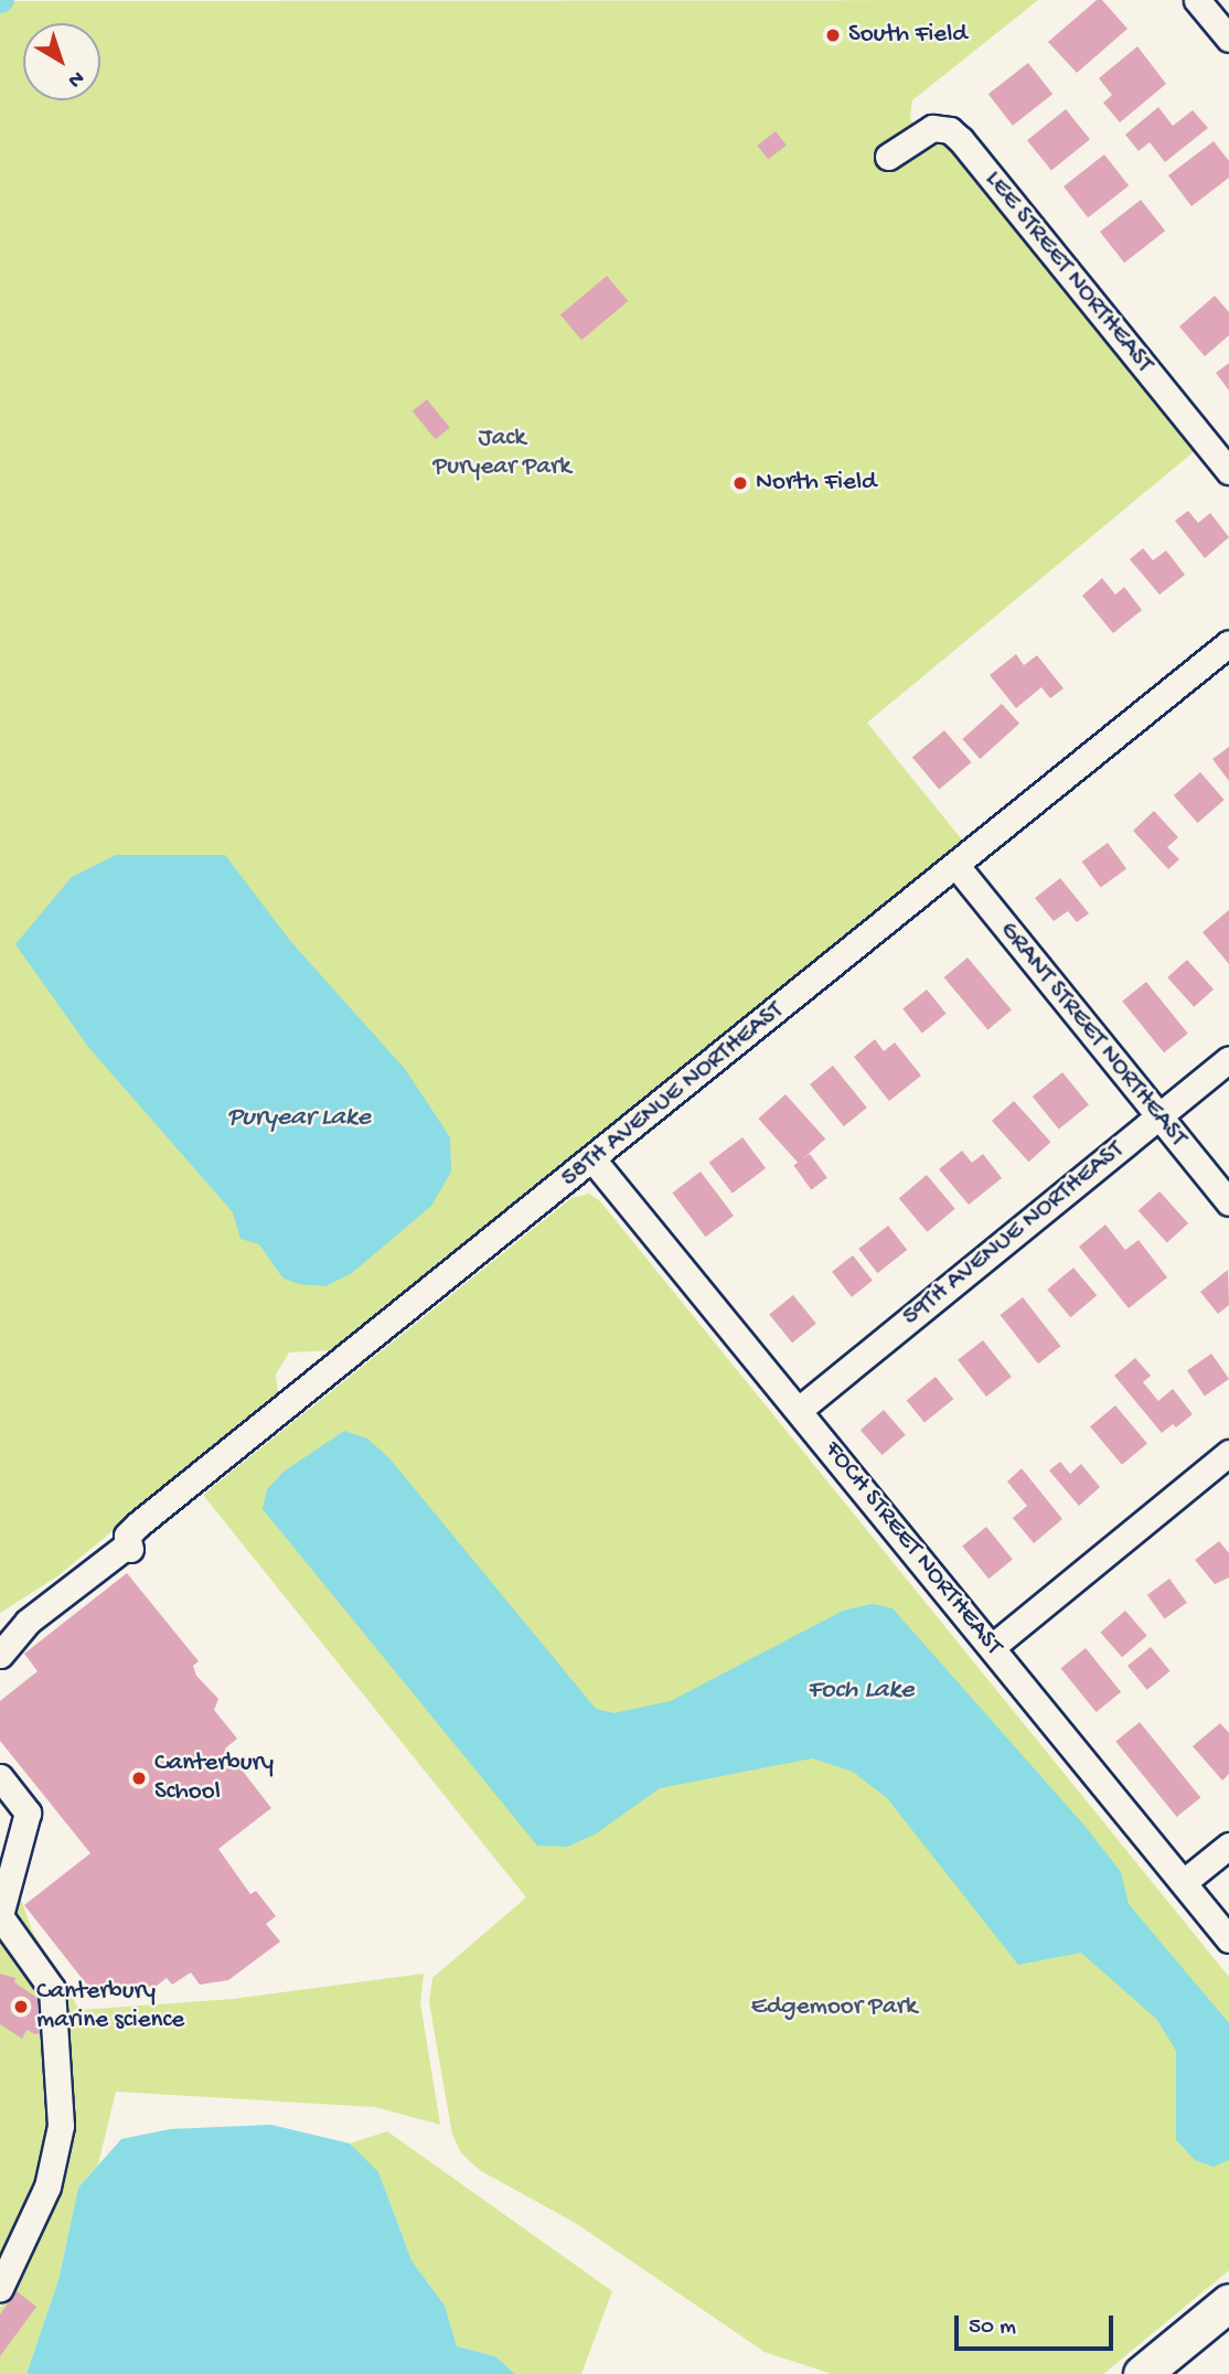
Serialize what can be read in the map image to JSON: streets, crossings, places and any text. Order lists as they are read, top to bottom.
{
  "streets": {
    "street": [
      "LEE STREET NORTHEAST",
      "GRANT STREET NORTHEAST",
      "58TH AVENUE NORTHEAST",
      "59TH AVENUE NORTHEAST",
      "FOCH STREET NORTHEAST"
    ]
  },
  "crossings": [
    ["GRANT STREET NORTHEAST", "58TH AVENUE NORTHEAST"],
    ["GRANT STREET NORTHEAST", "59TH AVENUE NORTHEAST"],
    ["58TH AVENUE NORTHEAST", "FOCH STREET NORTHEAST"],
    ["59TH AVENUE NORTHEAST", "FOCH STREET NORTHEAST"]
  ],
  "water": ["Puryear Lake", "Foch Lake"],
  "parks": ["Jack Puryear Park", "Edgemoor Park"],
  "places": [
    "South Field",
    "North Field",
    "Canterbury School",
    "Canterbury marine science"
  ],
  "scale_bar": "50 m",
  "north": "bottom right"
}
